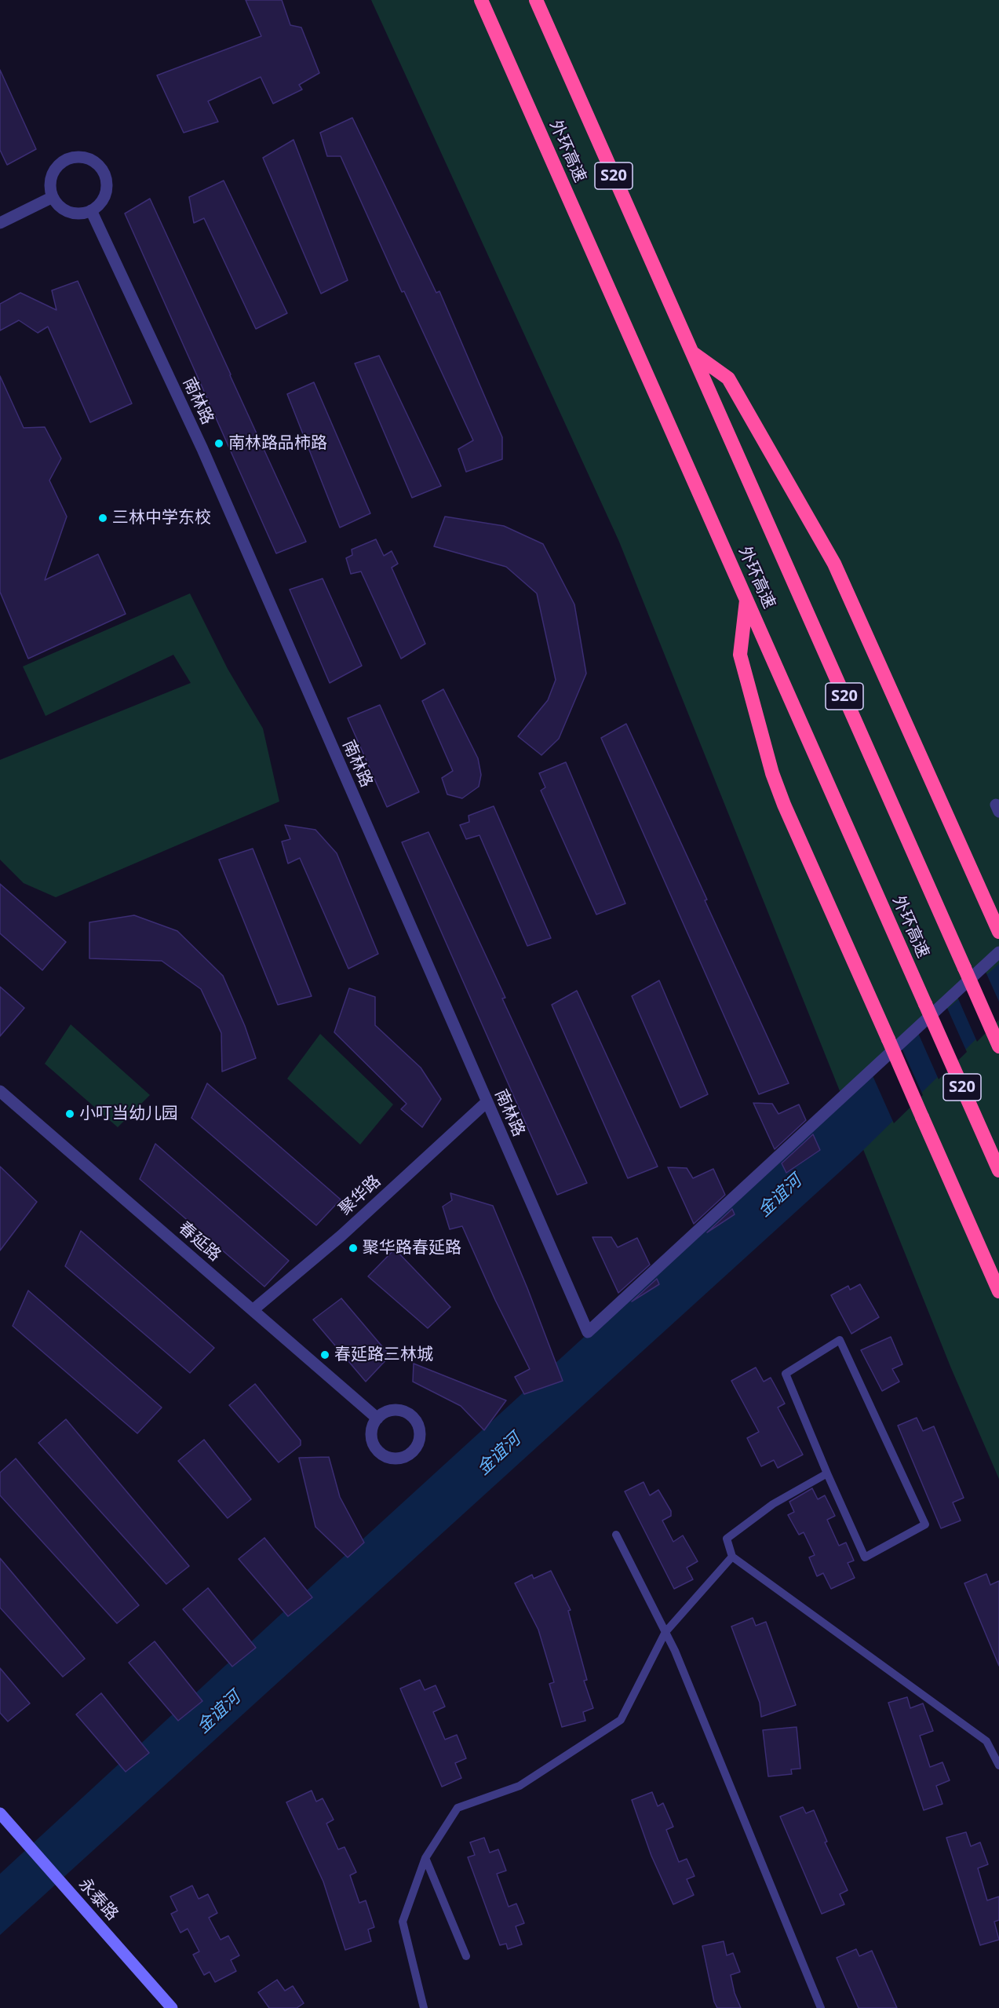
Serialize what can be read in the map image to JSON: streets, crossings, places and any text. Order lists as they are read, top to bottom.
{
  "streets": {
    "highway": ["外环高速", "S20"],
    "street": [
      "南林路",
      "聚华路",
      "春延路",
      "永泰路"
    ]
  },
  "crossings": [
    ["南林路", "聚华路"],
    ["聚华路", "春延路"]
  ],
  "water": ["金谊河"],
  "places": [
    "南林路品柿路",
    "三林中学东校",
    "小叮当幼儿园",
    "聚华路春延路",
    "春延路三林城"
  ]
}
